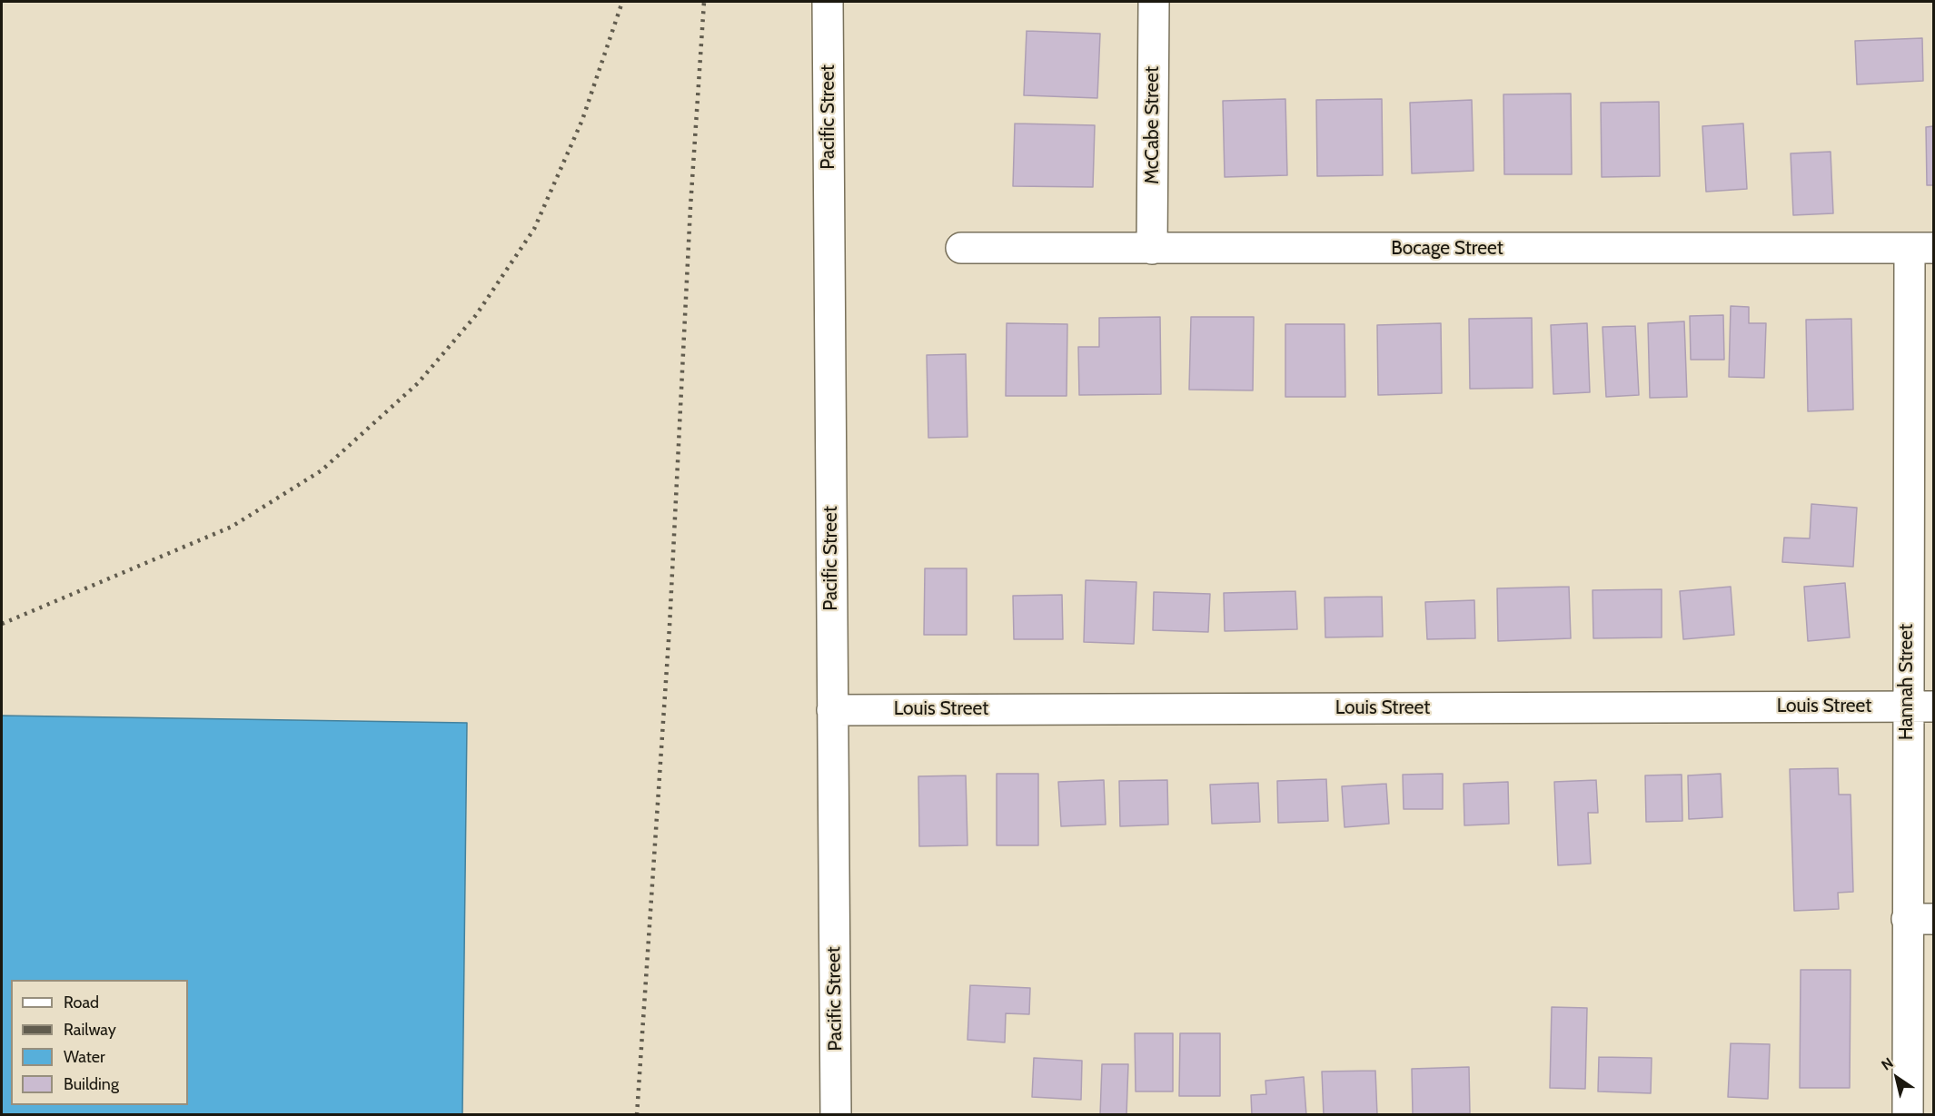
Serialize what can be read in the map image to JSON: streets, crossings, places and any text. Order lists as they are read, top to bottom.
{
  "streets": {
    "street": [
      "Pacific Street",
      "McCabe Street",
      "Bocage Street",
      "Hannah Street",
      "Louis Street"
    ]
  },
  "crossings": [
    ["Pacific Street", "Louis Street"],
    ["McCabe Street", "Bocage Street"],
    ["Bocage Street", "Hannah Street"],
    ["Hannah Street", "Louis Street"]
  ],
  "legend": [
    "Road",
    "Railway",
    "Water",
    "Building"
  ],
  "north": "top left"
}
